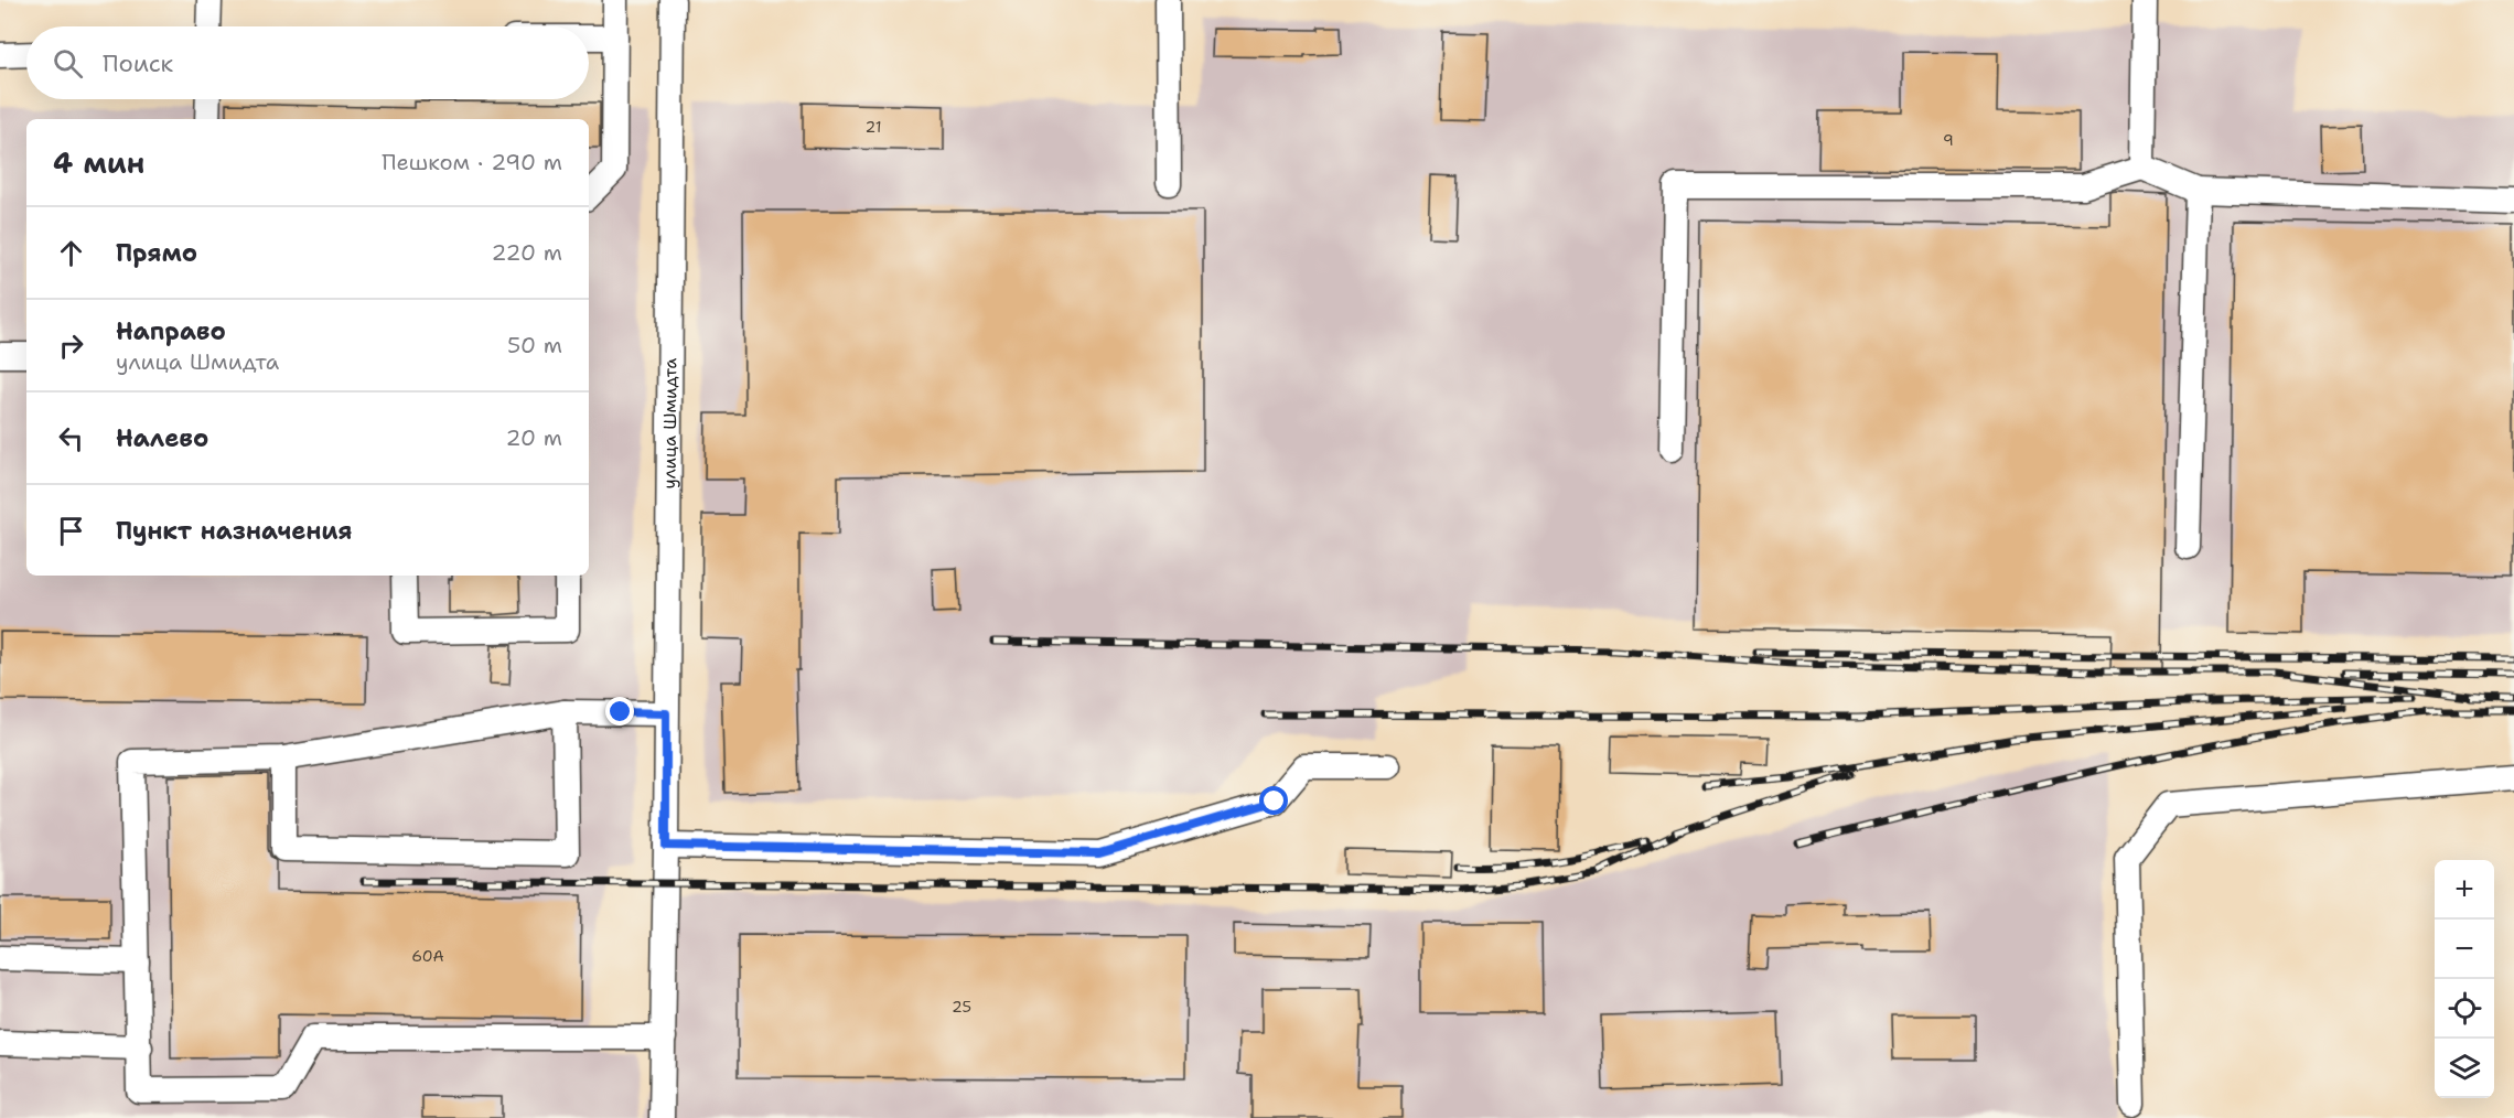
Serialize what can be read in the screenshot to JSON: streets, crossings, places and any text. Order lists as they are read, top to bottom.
{
  "streets": {
    "street": ["улица Шмидта"]
  },
  "house_numbers": [
    "21",
    "9",
    "60А",
    "25"
  ],
  "page": {
    "search": "Поиск",
    "heading": ["4 мин", "Пешком · 290 m"],
    "list": [
      ["Прямо", "220 m"],
      ["Направо", "улица Шмидта", "50 m"],
      ["Налево", "20 m"],
      "Пункт назначения"
    ],
    "map_buttons": ["+", "−"]
  }
}
